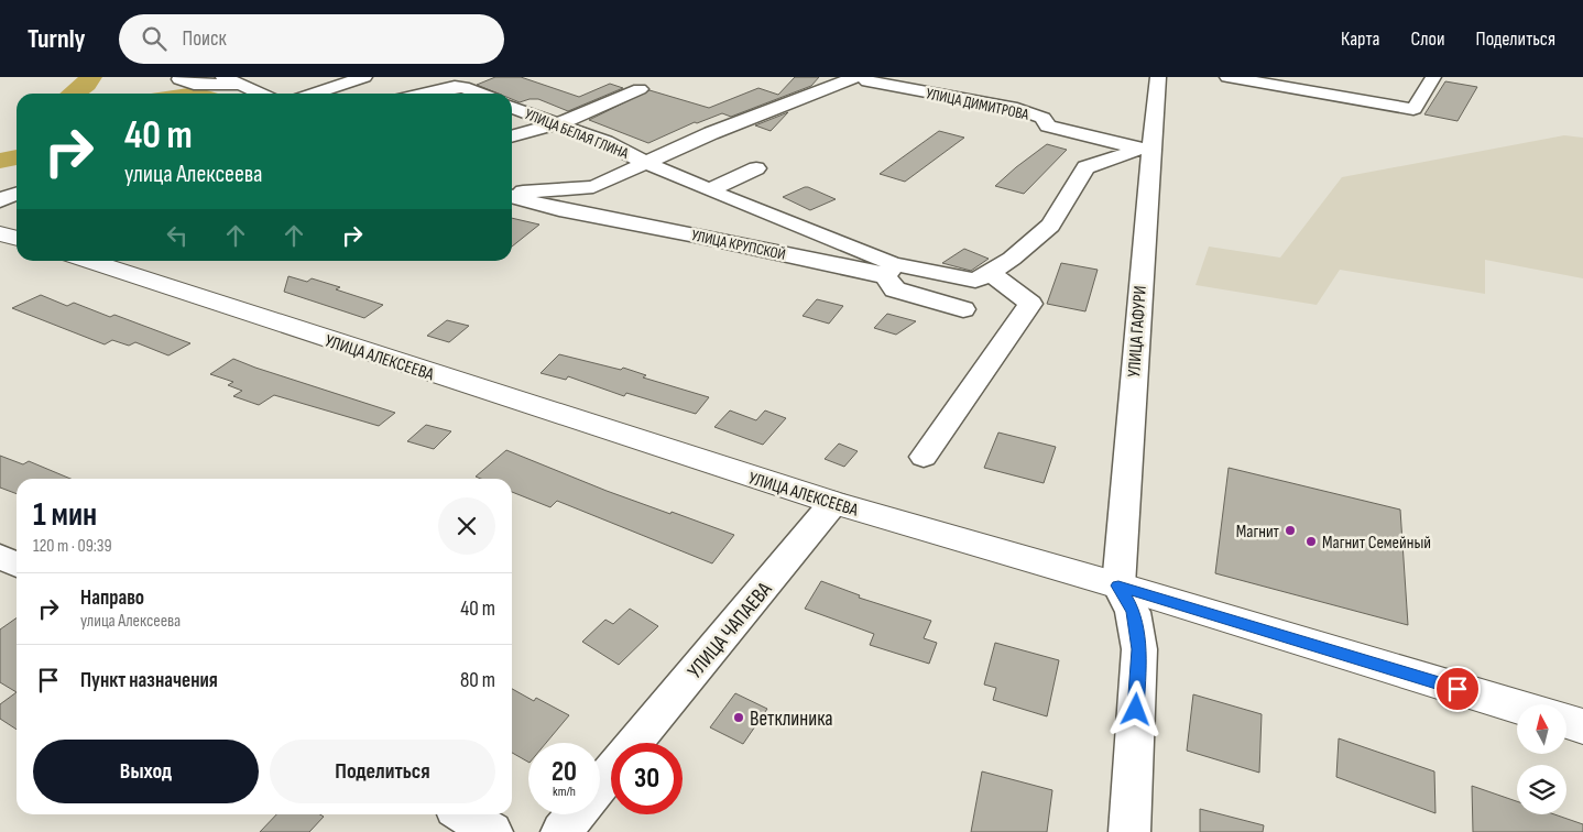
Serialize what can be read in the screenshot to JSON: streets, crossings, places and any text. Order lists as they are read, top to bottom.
{
  "streets": {
    "main road": ["УЛИЦА АЛЕКСЕЕВА"],
    "street": [
      "УЛИЦА ДИМИТРОВА",
      "УЛИЦА БЕЛАЯ ГЛИНА",
      "УЛИЦА КРУПСКОЙ",
      "УЛИЦА ГАФУРИ",
      "УЛИЦА ЧАПАЕВА"
    ]
  },
  "crossings": [
    ["УЛИЦА ДИМИТРОВА", "УЛИЦА ГАФУРИ"],
    ["УЛИЦА БЕЛАЯ ГЛИНА", "УЛИЦА КРУПСКОЙ"],
    ["УЛИЦА ГАФУРИ", "УЛИЦА АЛЕКСЕЕВА"],
    ["УЛИЦА АЛЕКСЕЕВА", "УЛИЦА ЧАПАЕВА"]
  ],
  "places": ["Магнит", "Магнит Семейный", "Ветклиника"],
  "north": "top",
  "page": {
    "header": "Turnly",
    "search": "Поиск",
    "nav": ["Карта", "Слои", "Поделиться"],
    "turn": ["40 m", "улица Алексеева"],
    "heading": ["1 мин", "120 m · 09:39"],
    "list": [
      {
        "name": "Направо",
        "note": "улица Алексеева",
        "value": "40 m"
      },
      {
        "name": "Пункт назначения",
        "value": "80 m"
      }
    ],
    "buttons": ["Выход", "Поделиться"],
    "speed": "20 km/h",
    "limit": "30"
  }
}
